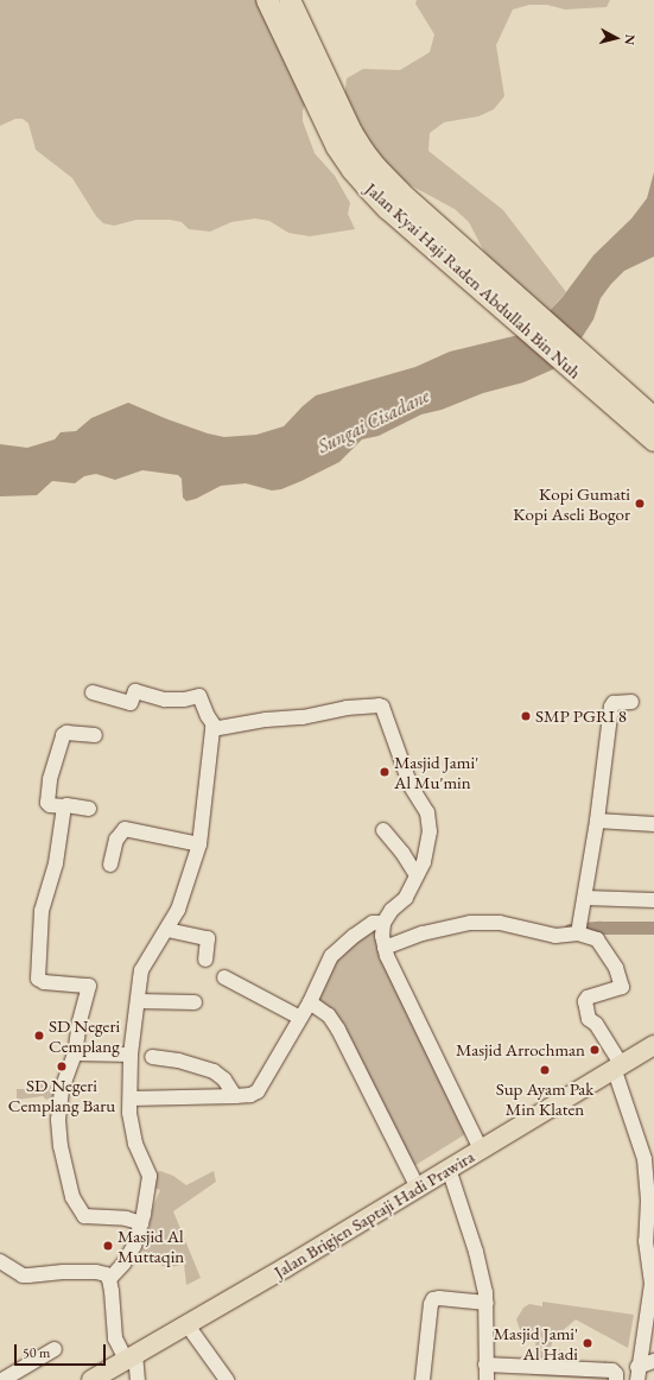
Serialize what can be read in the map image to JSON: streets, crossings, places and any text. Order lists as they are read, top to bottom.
{
  "streets": {
    "highway": ["Jalan Kyai Haji Raden Abdullah Bin Nuh"],
    "main road": ["Jalan Brigjen Saptaji Hadi Prawira"]
  },
  "water": ["Sungai Cisadane"],
  "places": [
    "Kopi Gumati Kopi Aseli Bogor",
    "SMP PGRI 8",
    "Masjid Jami' Al Mu'min",
    "SD Negeri Cemplang",
    "Masjid Arrochman",
    "SD Negeri Cemplang Baru",
    "Sup Ayam Pak Min Klaten",
    "Masjid Al Muttaqin",
    "Masjid Jami' Al Hadi"
  ],
  "scale_bar": "50 m",
  "north": "right"
}
